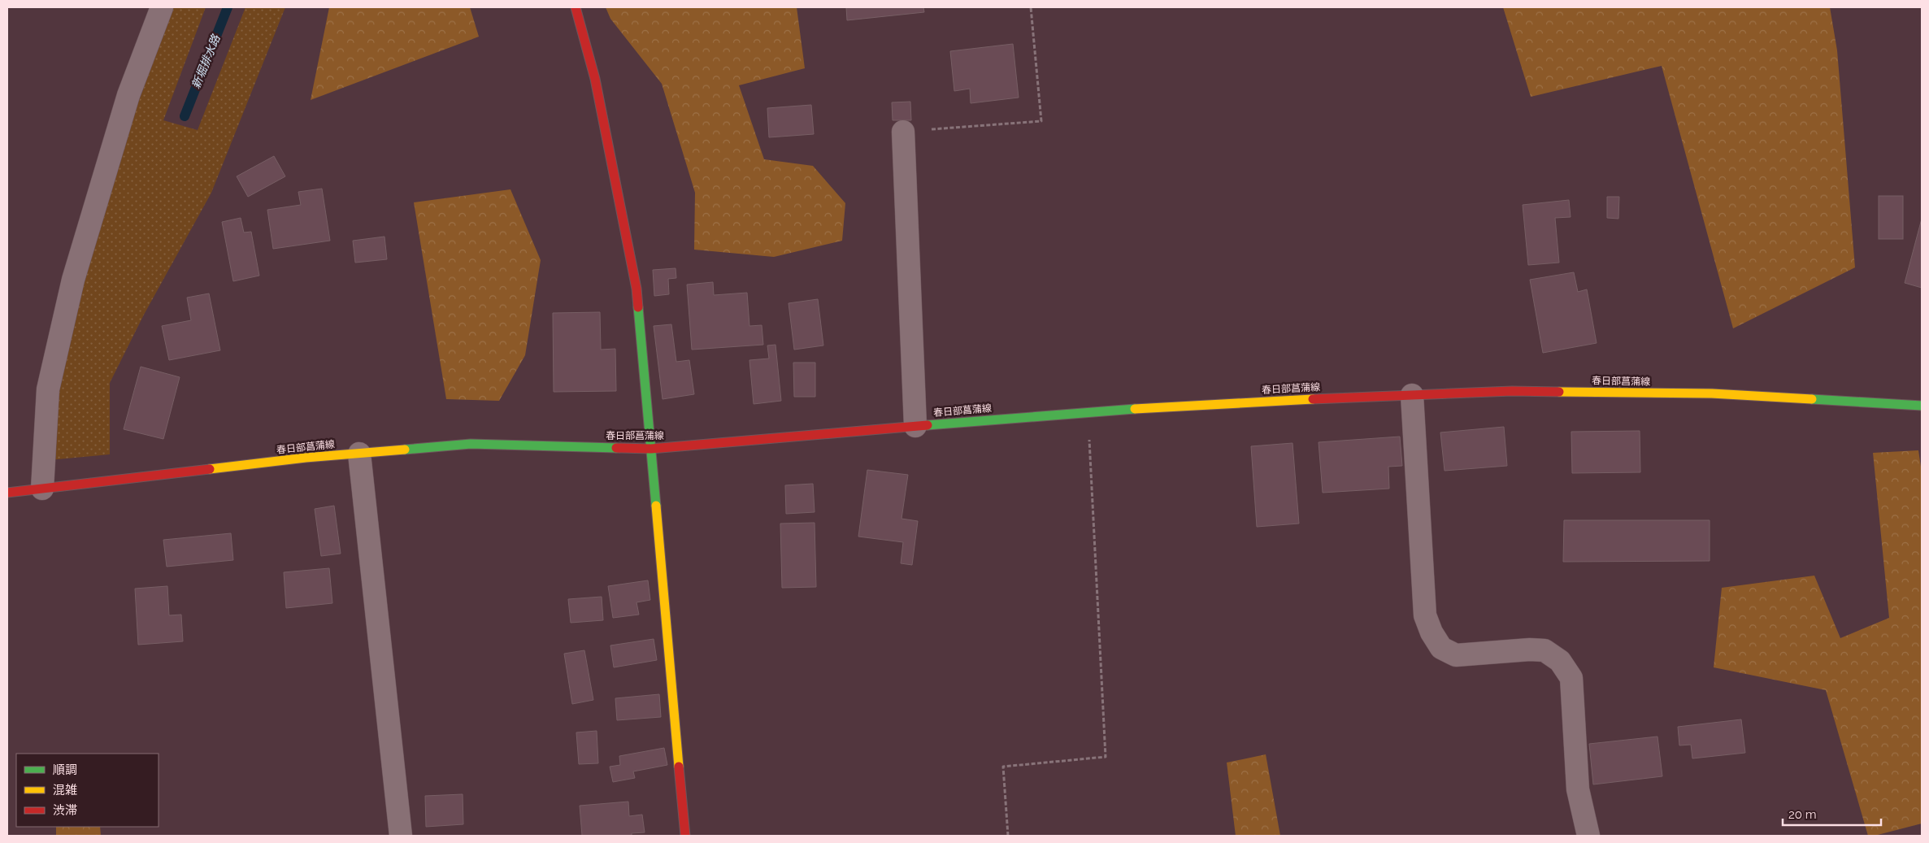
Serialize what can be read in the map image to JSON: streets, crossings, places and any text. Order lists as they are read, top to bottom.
{
  "streets": {
    "main road": ["春日部菖蒲線"]
  },
  "water": ["新堀排水路"],
  "legend": ["順調", "混雑", "渋滞"],
  "scale_bar": "20 m"
}
